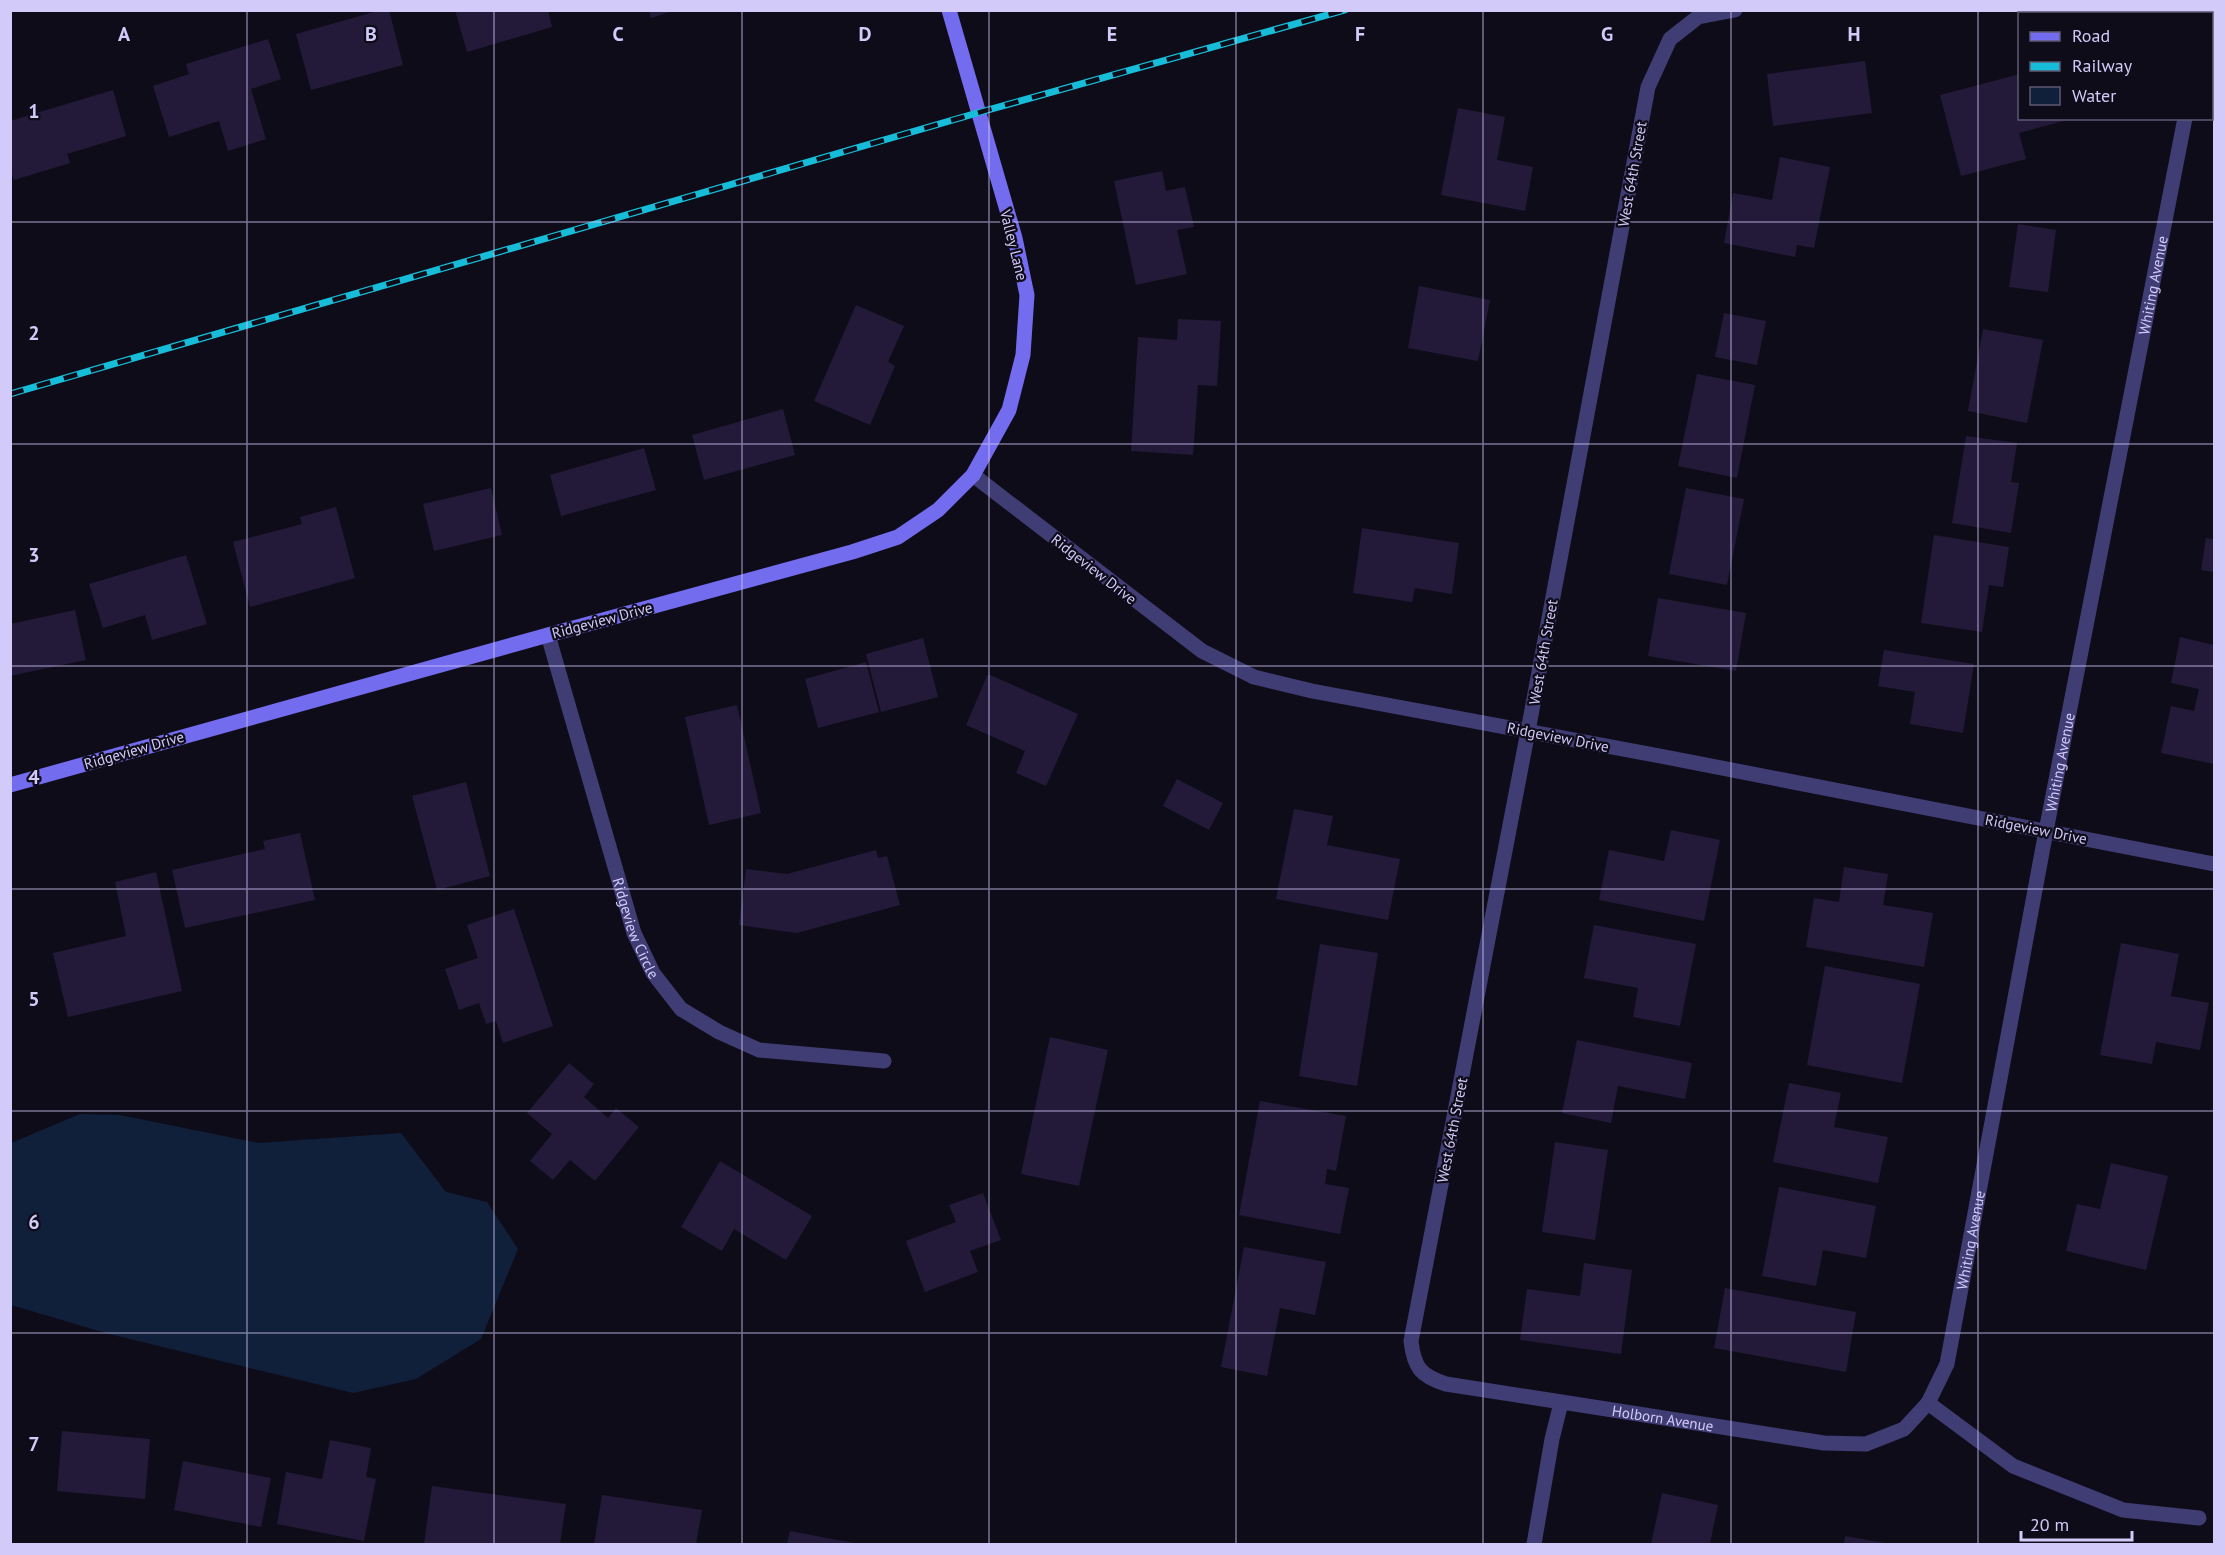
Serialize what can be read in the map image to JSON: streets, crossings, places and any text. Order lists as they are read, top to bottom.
{
  "streets": {
    "street": [
      "West 64th Street",
      "Valley Lane",
      "Whiting Avenue",
      "Ridgeview Drive",
      "Ridgeview Circle",
      "Holborn Avenue"
    ]
  },
  "crossings": [
    ["West 64th Street", "Ridgeview Drive"],
    ["West 64th Street", "Holborn Avenue"],
    ["Valley Lane", "Ridgeview Drive"],
    ["Whiting Avenue", "Ridgeview Drive"],
    ["Whiting Avenue", "Holborn Avenue"],
    ["Ridgeview Drive", "Ridgeview Circle"]
  ],
  "legend": ["Road", "Railway", "Water"],
  "scale_bar": "20 m",
  "grid": {
    "columns": [
      "A",
      "B",
      "C",
      "D",
      "E",
      "F",
      "G",
      "H"
    ],
    "rows": [
      "1",
      "2",
      "3",
      "4",
      "5",
      "6",
      "7"
    ]
  }
}
